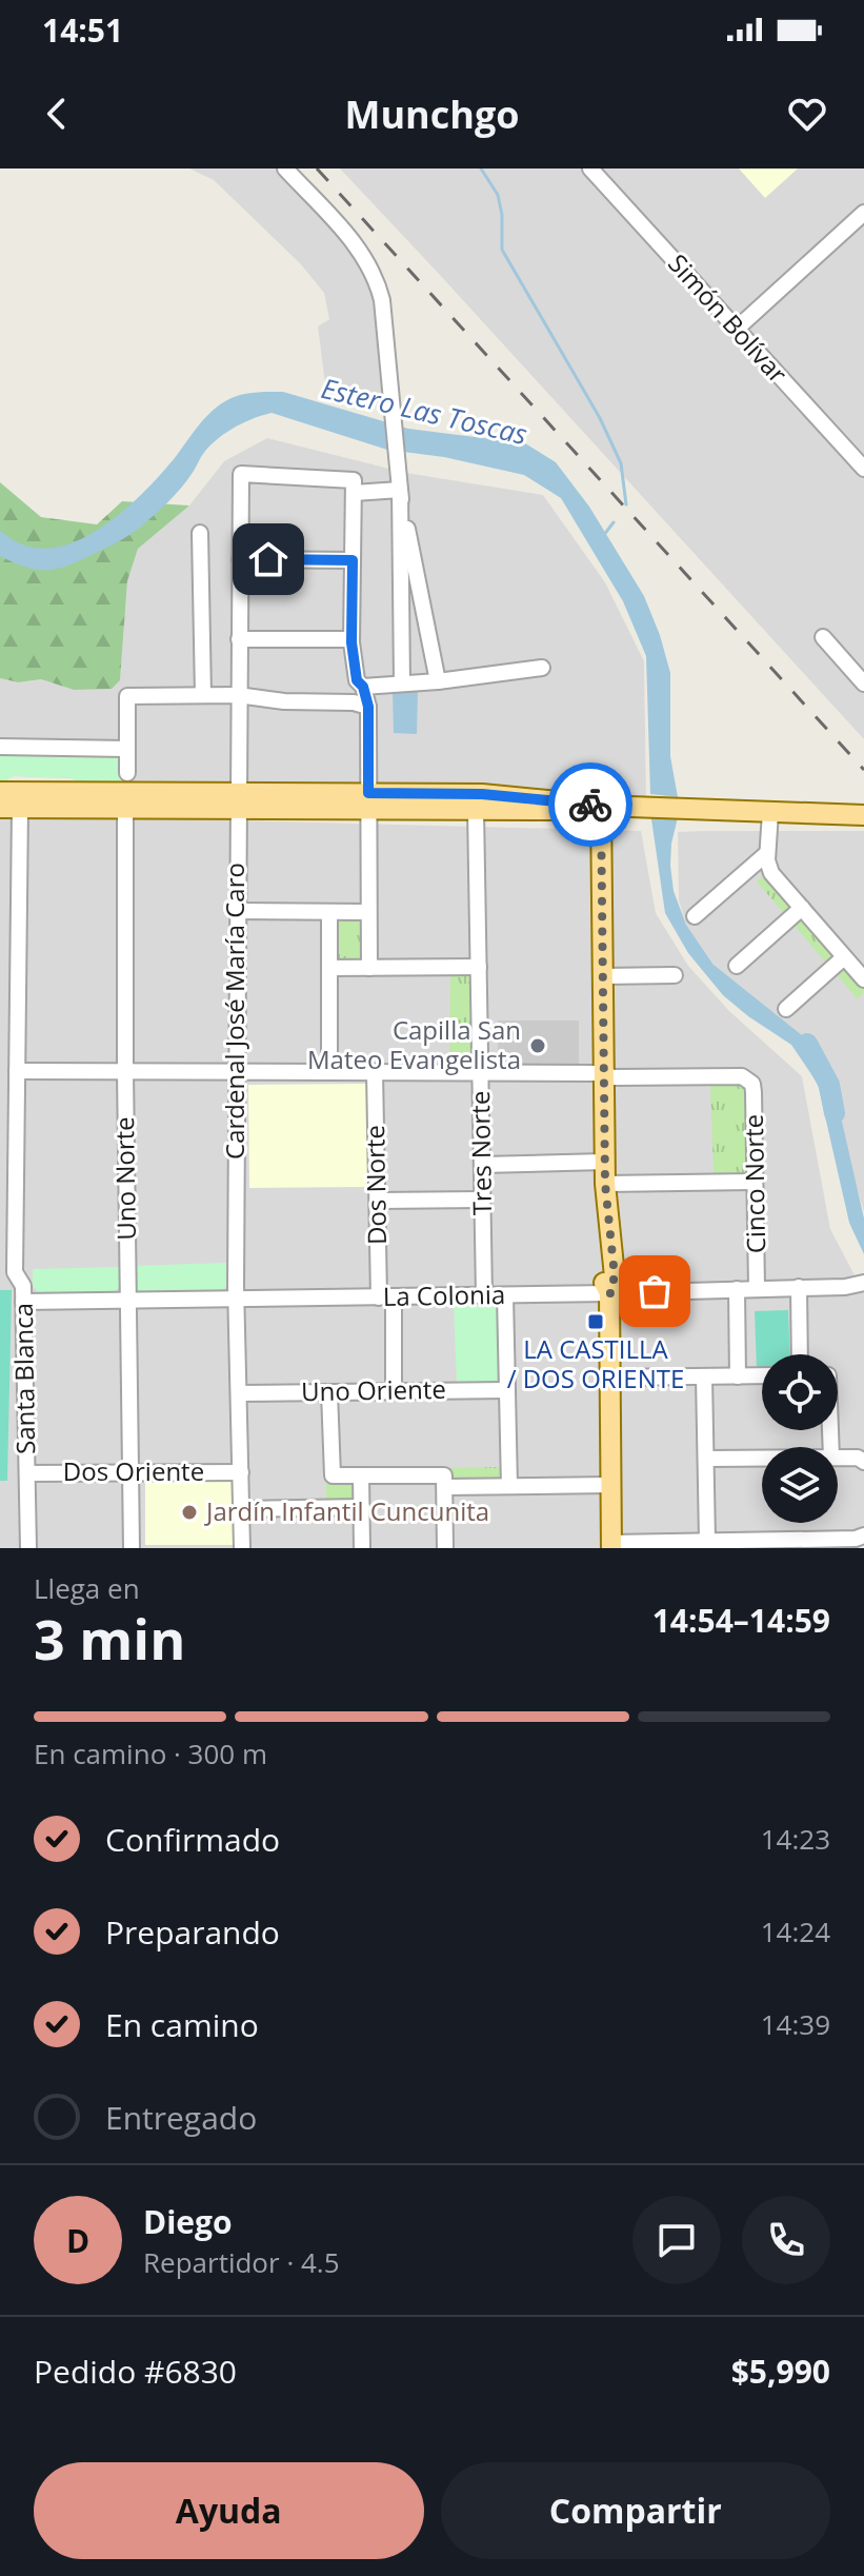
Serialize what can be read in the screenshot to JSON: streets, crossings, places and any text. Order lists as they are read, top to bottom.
{
  "streets": {
    "street": [
      "Simón Bolívar",
      "Cardenal José María Caro",
      "Tres Norte",
      "Uno Norte",
      "Cinco Norte",
      "Dos Norte",
      "La Colonia",
      "Santa Blanca",
      "Uno Oriente",
      "Dos Oriente"
    ]
  },
  "crossings": [
    ["Cardenal José María Caro", "La Colonia"],
    ["Cardenal José María Caro", "Uno Oriente"],
    ["Cardenal José María Caro", "Dos Oriente"],
    ["Tres Norte", "La Colonia"],
    ["Uno Norte", "La Colonia"],
    ["Uno Norte", "Dos Oriente"],
    ["Cinco Norte", "La Colonia"],
    ["Dos Norte", "La Colonia"],
    ["Dos Norte", "Uno Oriente"],
    ["La Colonia", "Santa Blanca"],
    ["Santa Blanca", "Dos Oriente"]
  ],
  "water": ["Estero Las Toscas"],
  "places": {
    "other": ["Capilla San Mateo Evangelista", "Jardín Infantil Cuncunita"],
    "transit": ["LA CASTILLA / DOS ORIENTE"]
  },
  "page": {
    "status": "14:51",
    "header": "Munchgo",
    "heading": ["3 min", "Llega en", "14:54–14:59"],
    "panel": [
      "Diego",
      "Repartidor · 4.5",
      "Pedido #6830",
      "$5,990"
    ],
    "bar": "En camino · 300 m",
    "list": [
      ["Confirmado", "14:23"],
      ["Preparando", "14:24"],
      ["En camino", "14:39"],
      "Entregado"
    ],
    "round": "D",
    "buttons": ["Ayuda", "Compartir"]
  }
}
